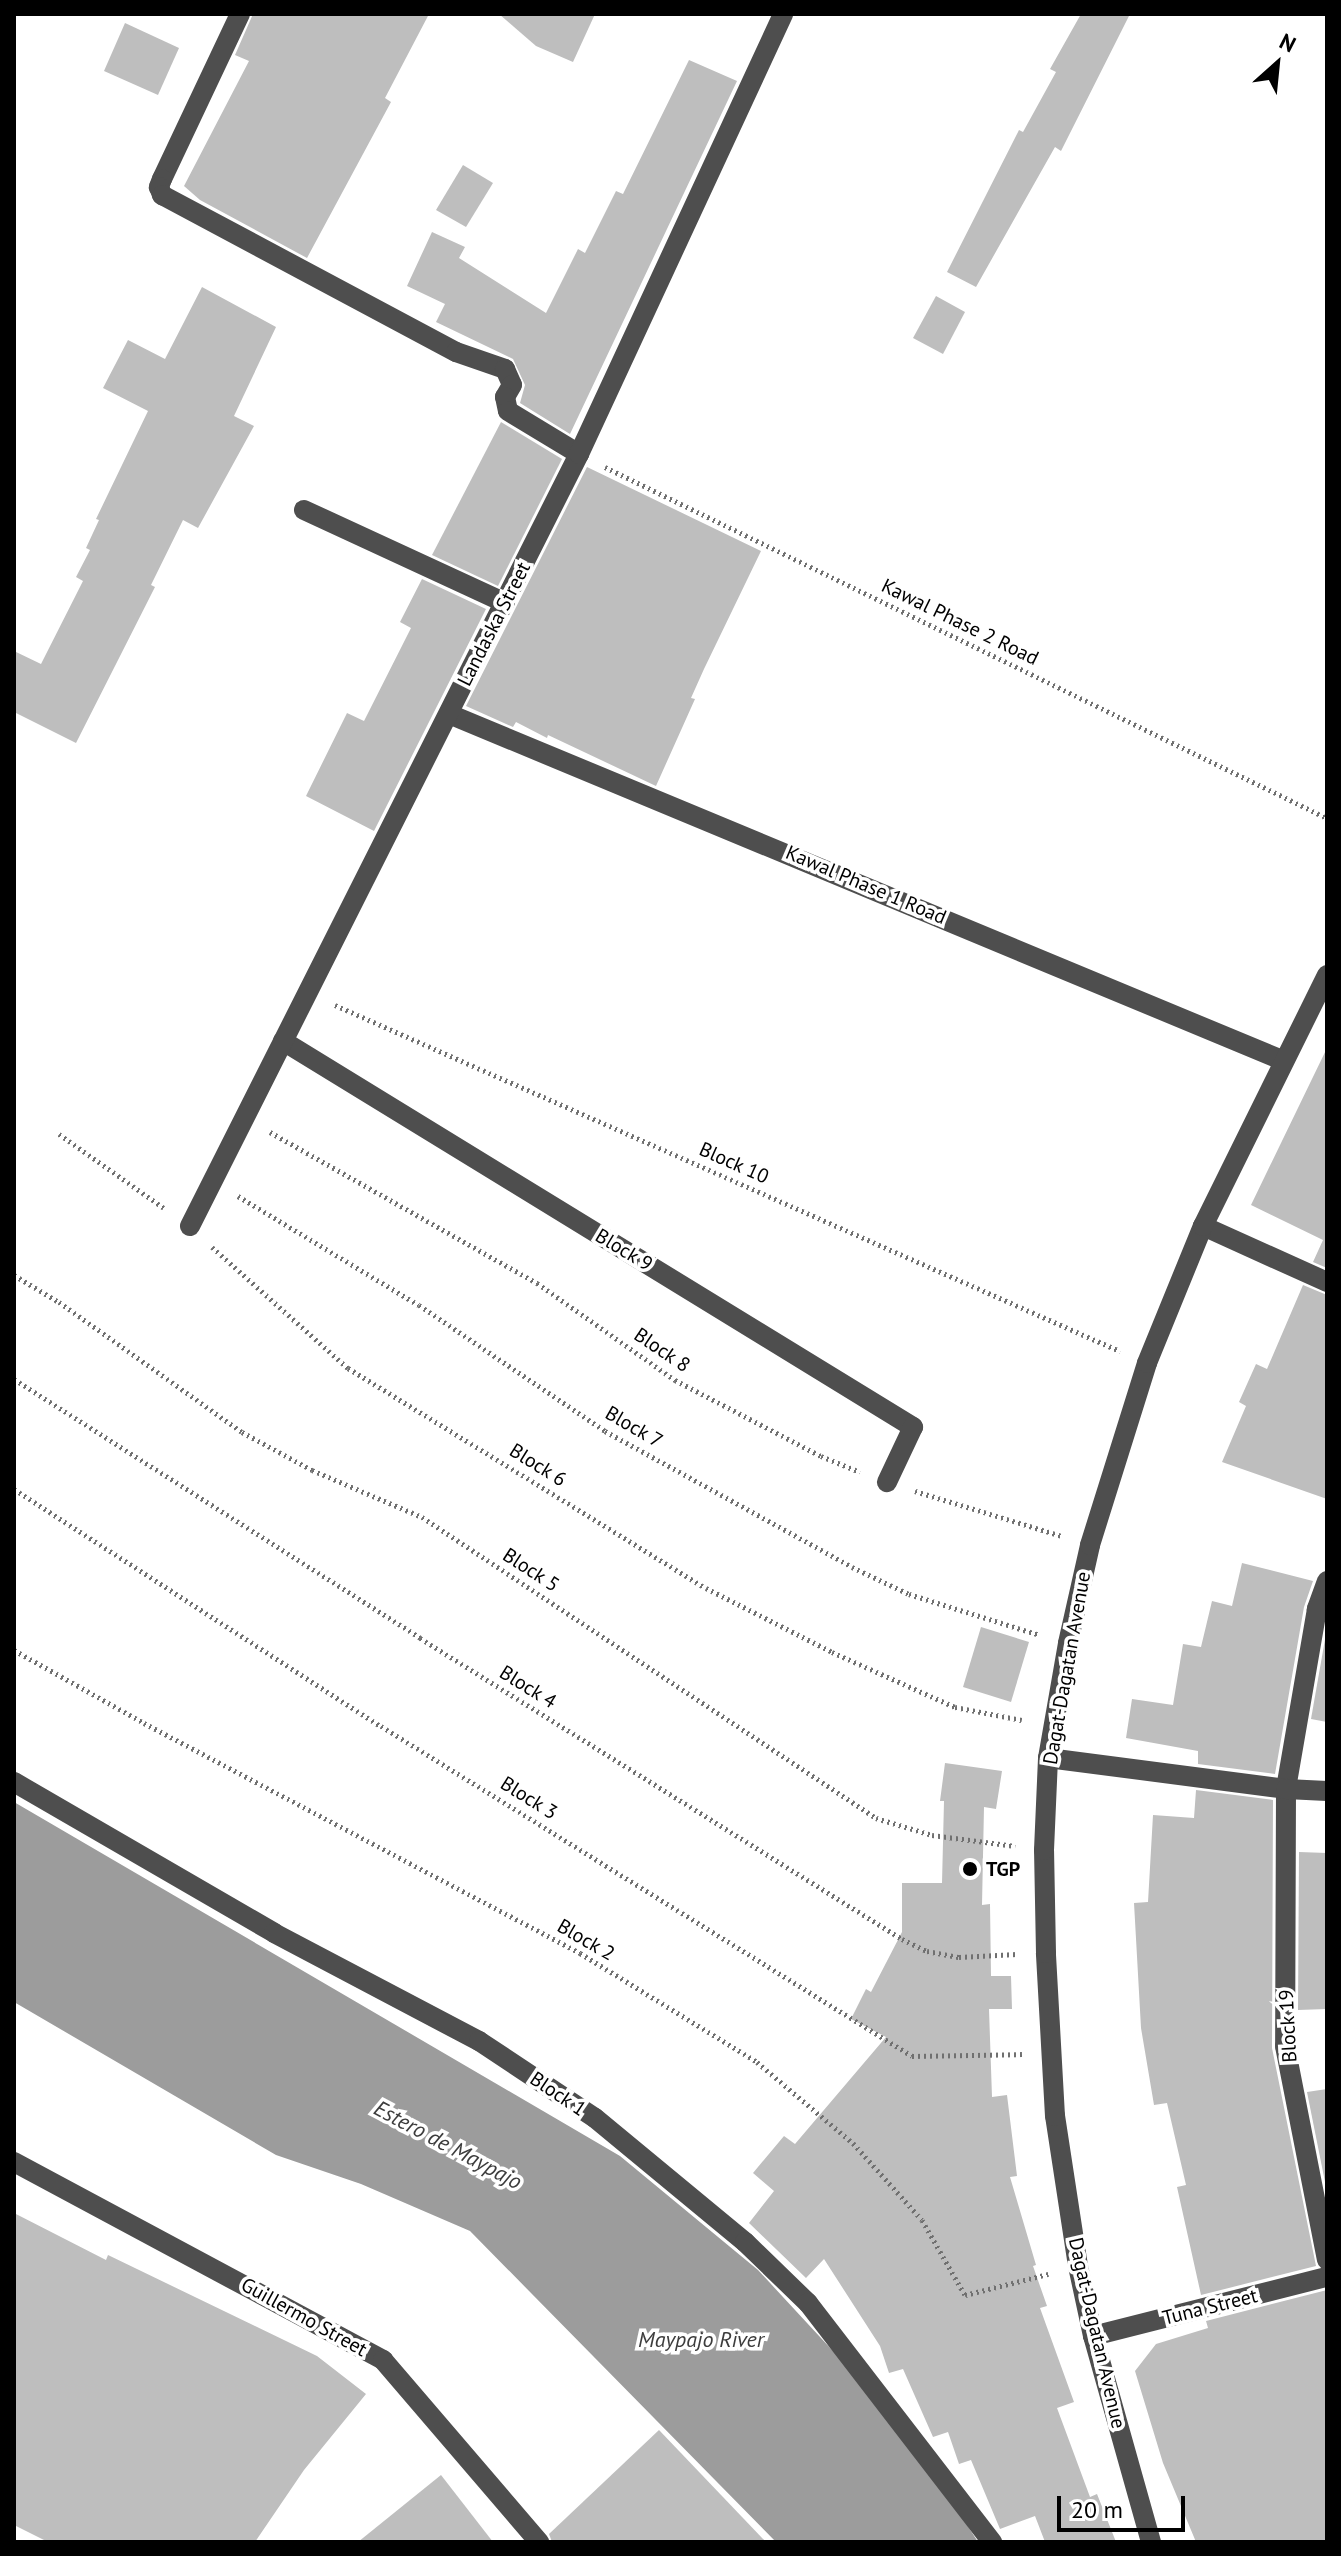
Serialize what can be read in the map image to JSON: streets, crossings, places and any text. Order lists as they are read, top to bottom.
{
  "streets": {
    "street": [
      "Landaska Street",
      "Kawal Phase 1 Road",
      "Block 9",
      "Dagat-Dagatan Avenue",
      "Block 19",
      "Block 1",
      "Tuna Street",
      "Guillermo Street"
    ],
    "path": [
      "Kawal Phase 2 Road",
      "Block 10",
      "Block 8",
      "Block 7",
      "Block 6",
      "Block 5",
      "Block 4",
      "Block 3",
      "Block 2"
    ]
  },
  "crossings": [
    ["Kawal Phase 2 Road", "Landaska Street"],
    ["Landaska Street", "Kawal Phase 1 Road"],
    ["Landaska Street", "Block 10"],
    ["Landaska Street", "Block 9"],
    ["Landaska Street", "Block 8"],
    ["Landaska Street", "Block 7"],
    ["Landaska Street", "Block 6"],
    ["Kawal Phase 1 Road", "Dagat-Dagatan Avenue"],
    ["Block 10", "Dagat-Dagatan Avenue"],
    ["Block 9", "Block 8"],
    ["Block 8", "Dagat-Dagatan Avenue"],
    ["Block 7", "Dagat-Dagatan Avenue"],
    ["Block 6", "Dagat-Dagatan Avenue"],
    ["Block 5", "Dagat-Dagatan Avenue"],
    ["Dagat-Dagatan Avenue", "Block 4"],
    ["Dagat-Dagatan Avenue", "Block 3"],
    ["Dagat-Dagatan Avenue", "Block 2"],
    ["Dagat-Dagatan Avenue", "Tuna Street"]
  ],
  "water": ["Estero de Maypajo", "Maypajo River"],
  "places": ["TGP"],
  "scale_bar": "20 m",
  "north": "top right"
}
